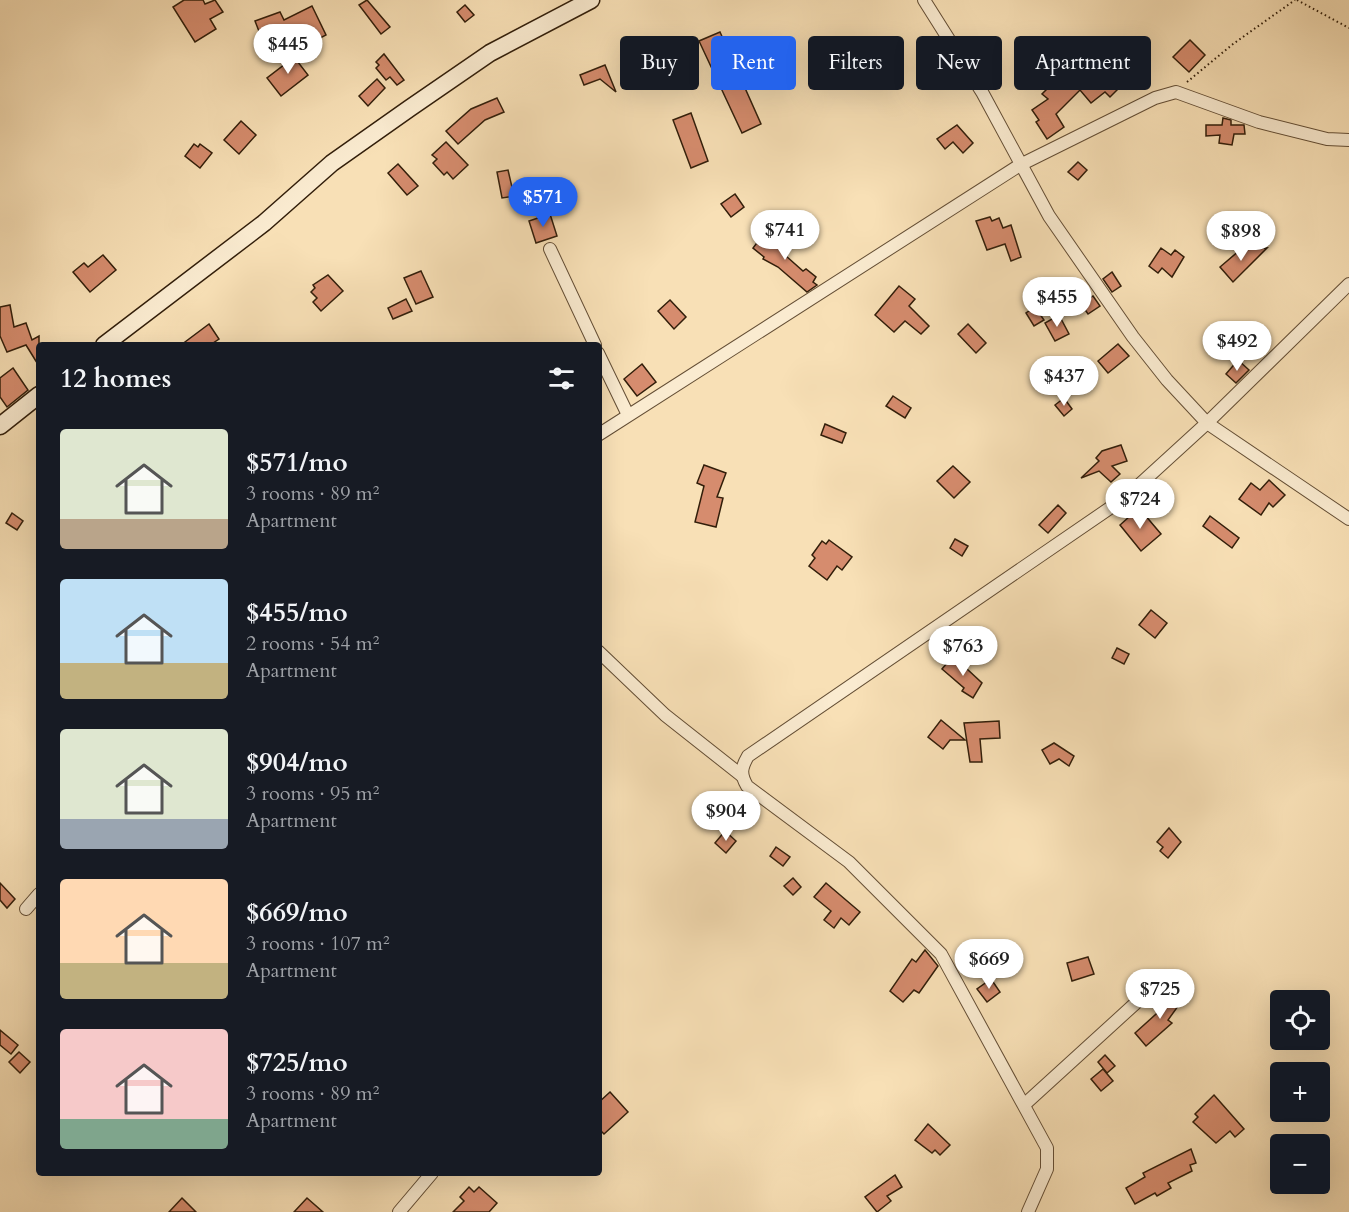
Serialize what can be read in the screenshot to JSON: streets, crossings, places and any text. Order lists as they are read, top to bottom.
{
  "page": {
    "price": [
      "$445",
      "$571",
      "$741",
      "$898",
      "$455",
      "$492",
      "$437",
      "$724",
      "$763",
      "$904",
      "$669",
      "$725"
    ],
    "chip": [
      "Buy",
      "Rent",
      "Filters",
      "New",
      "Apartment"
    ],
    "heading": "12 homes",
    "list": [
      {
        "name": "$571/mo",
        "note": "3 rooms · 89 m² · Apartment"
      },
      {
        "name": "$455/mo",
        "note": "2 rooms · 54 m² · Apartment"
      },
      {
        "name": "$904/mo",
        "note": "3 rooms · 95 m² · Apartment"
      },
      {
        "name": "$669/mo",
        "note": "3 rooms · 107 m² · Apartment"
      },
      {
        "name": "$725/mo",
        "note": "3 rooms · 89 m² · Apartment"
      }
    ],
    "map_buttons": ["+", "−"]
  }
}
